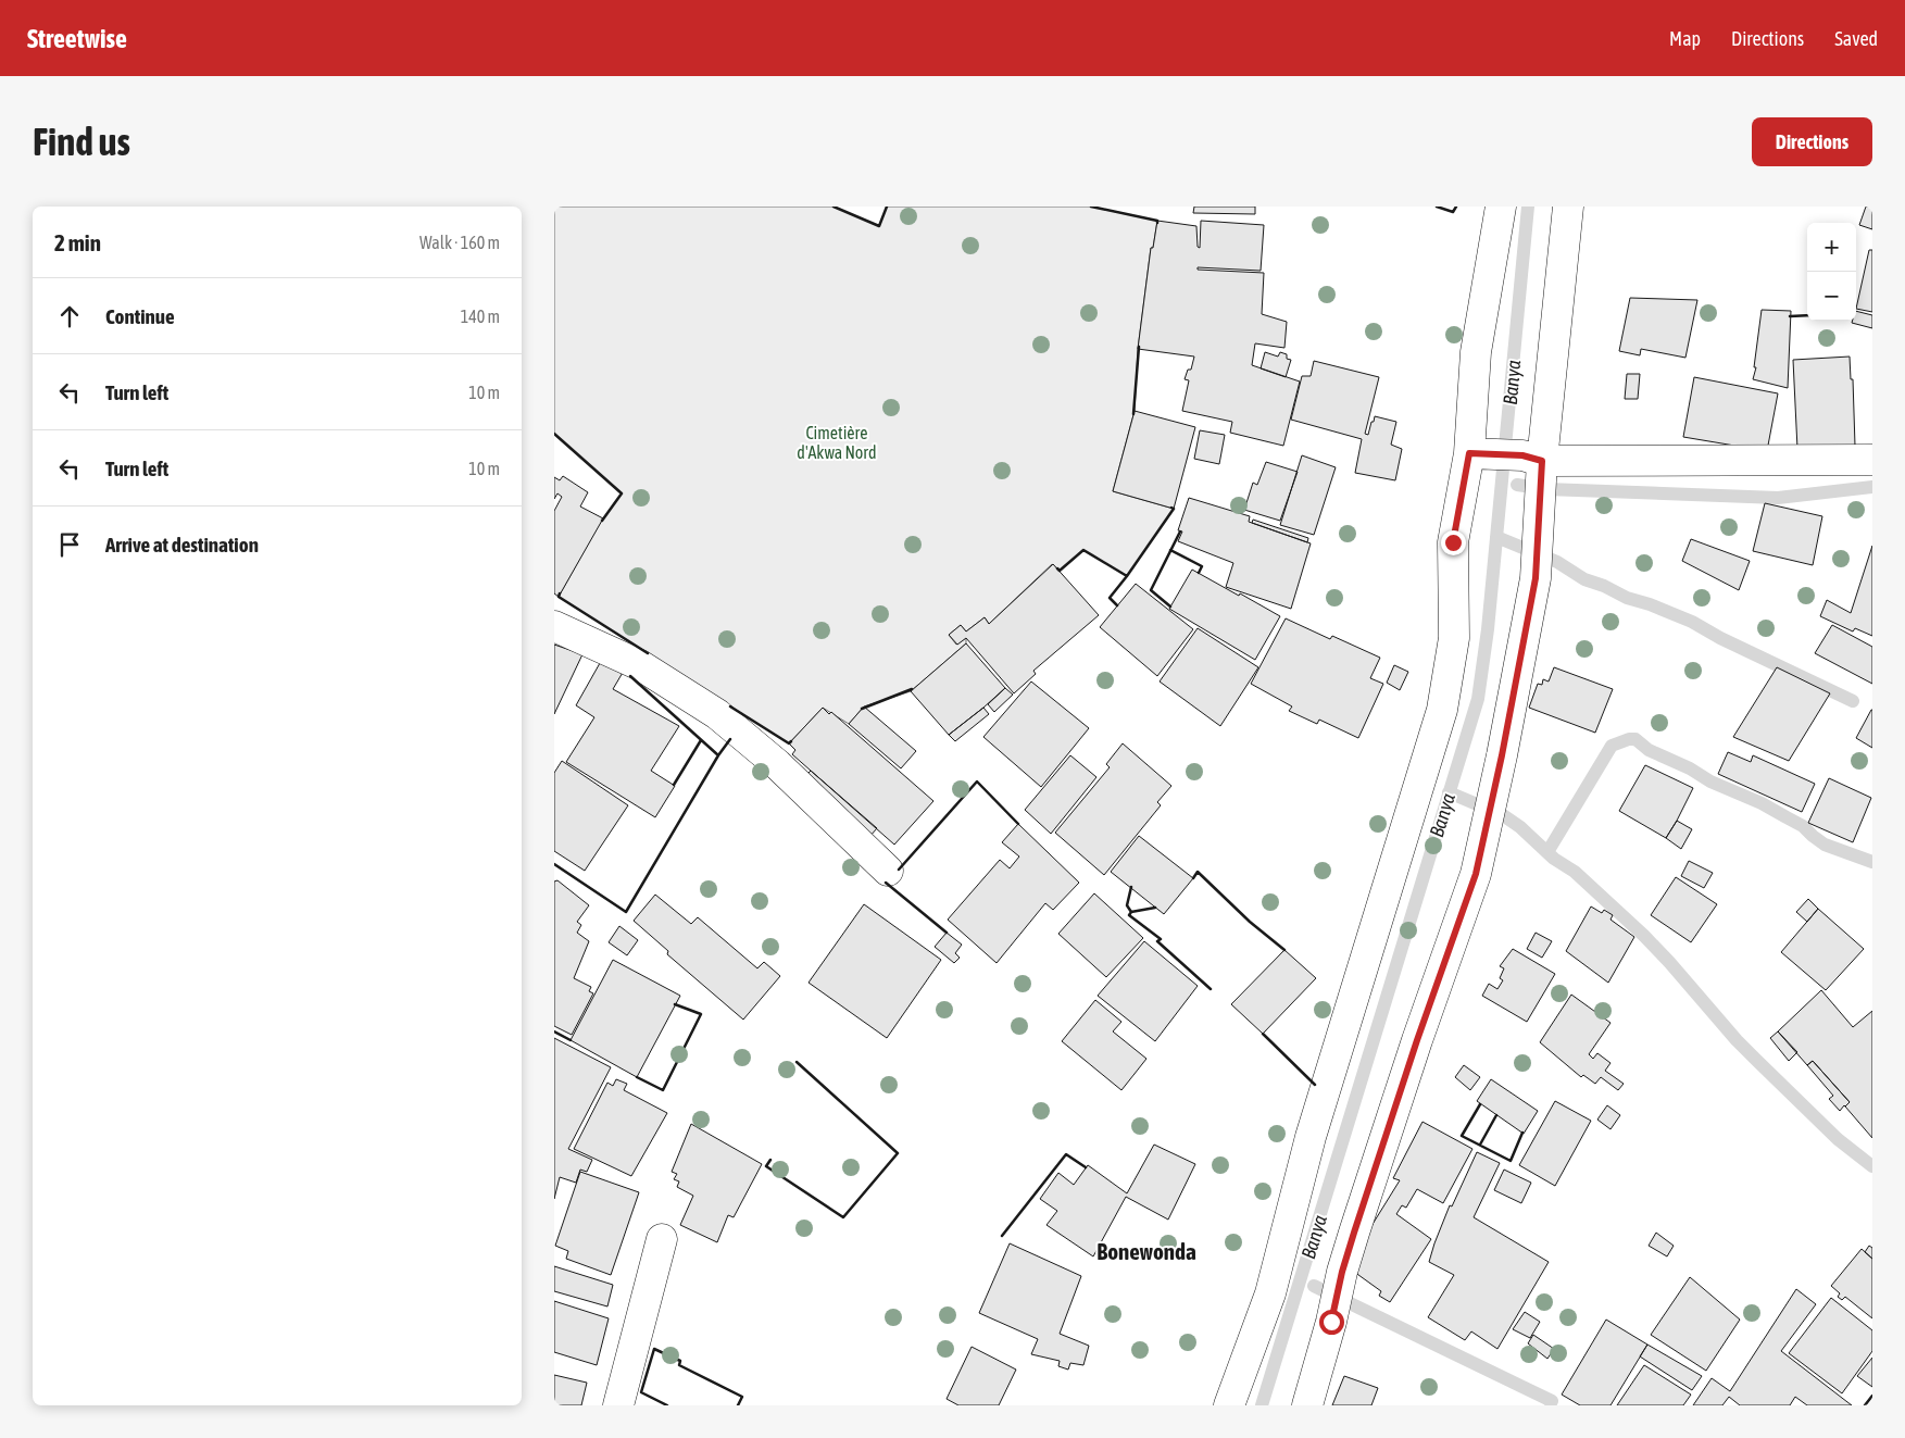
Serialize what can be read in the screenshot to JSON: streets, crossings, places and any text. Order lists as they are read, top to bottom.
{
  "districts": ["Bonewonda"],
  "water": ["Banya"],
  "parks": ["Cimetière d'Akwa Nord"],
  "page": {
    "header": "Streetwise",
    "nav": ["Map", "Directions", "Saved"],
    "buttons": "Directions",
    "title": "Find us",
    "heading": ["2 min", "Walk · 160 m"],
    "map_buttons": ["+", "−"],
    "list": [
      ["Continue", "140 m"],
      ["Turn left", "10 m"],
      ["Turn left", "10 m"],
      "Arrive at destination"
    ]
  }
}
